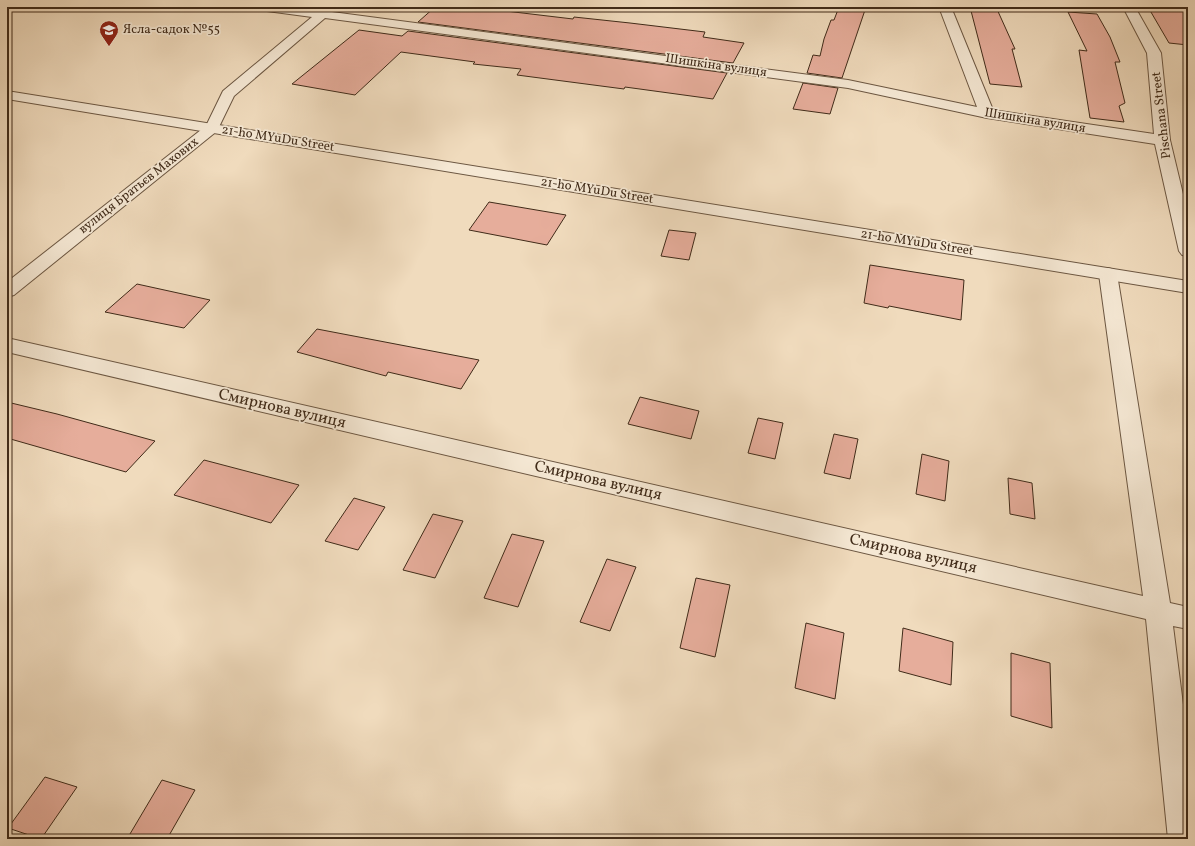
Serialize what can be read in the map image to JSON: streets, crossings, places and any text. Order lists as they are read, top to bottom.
{
  "streets": {
    "street": [
      "Шишкіна вулиця",
      "Pischana Street",
      "21-ho MYuDu Street",
      "вулиця Братьєв Махових",
      "Смирнова вулиця"
    ]
  },
  "crossings": [
    ["Шишкіна вулиця", "Pischana Street"],
    ["Шишкіна вулиця", "вулиця Братьєв Махових"],
    ["21-ho MYuDu Street", "вулиця Братьєв Махових"]
  ],
  "places": {
    "school or university": ["Ясла-садок №55"]
  }
}
